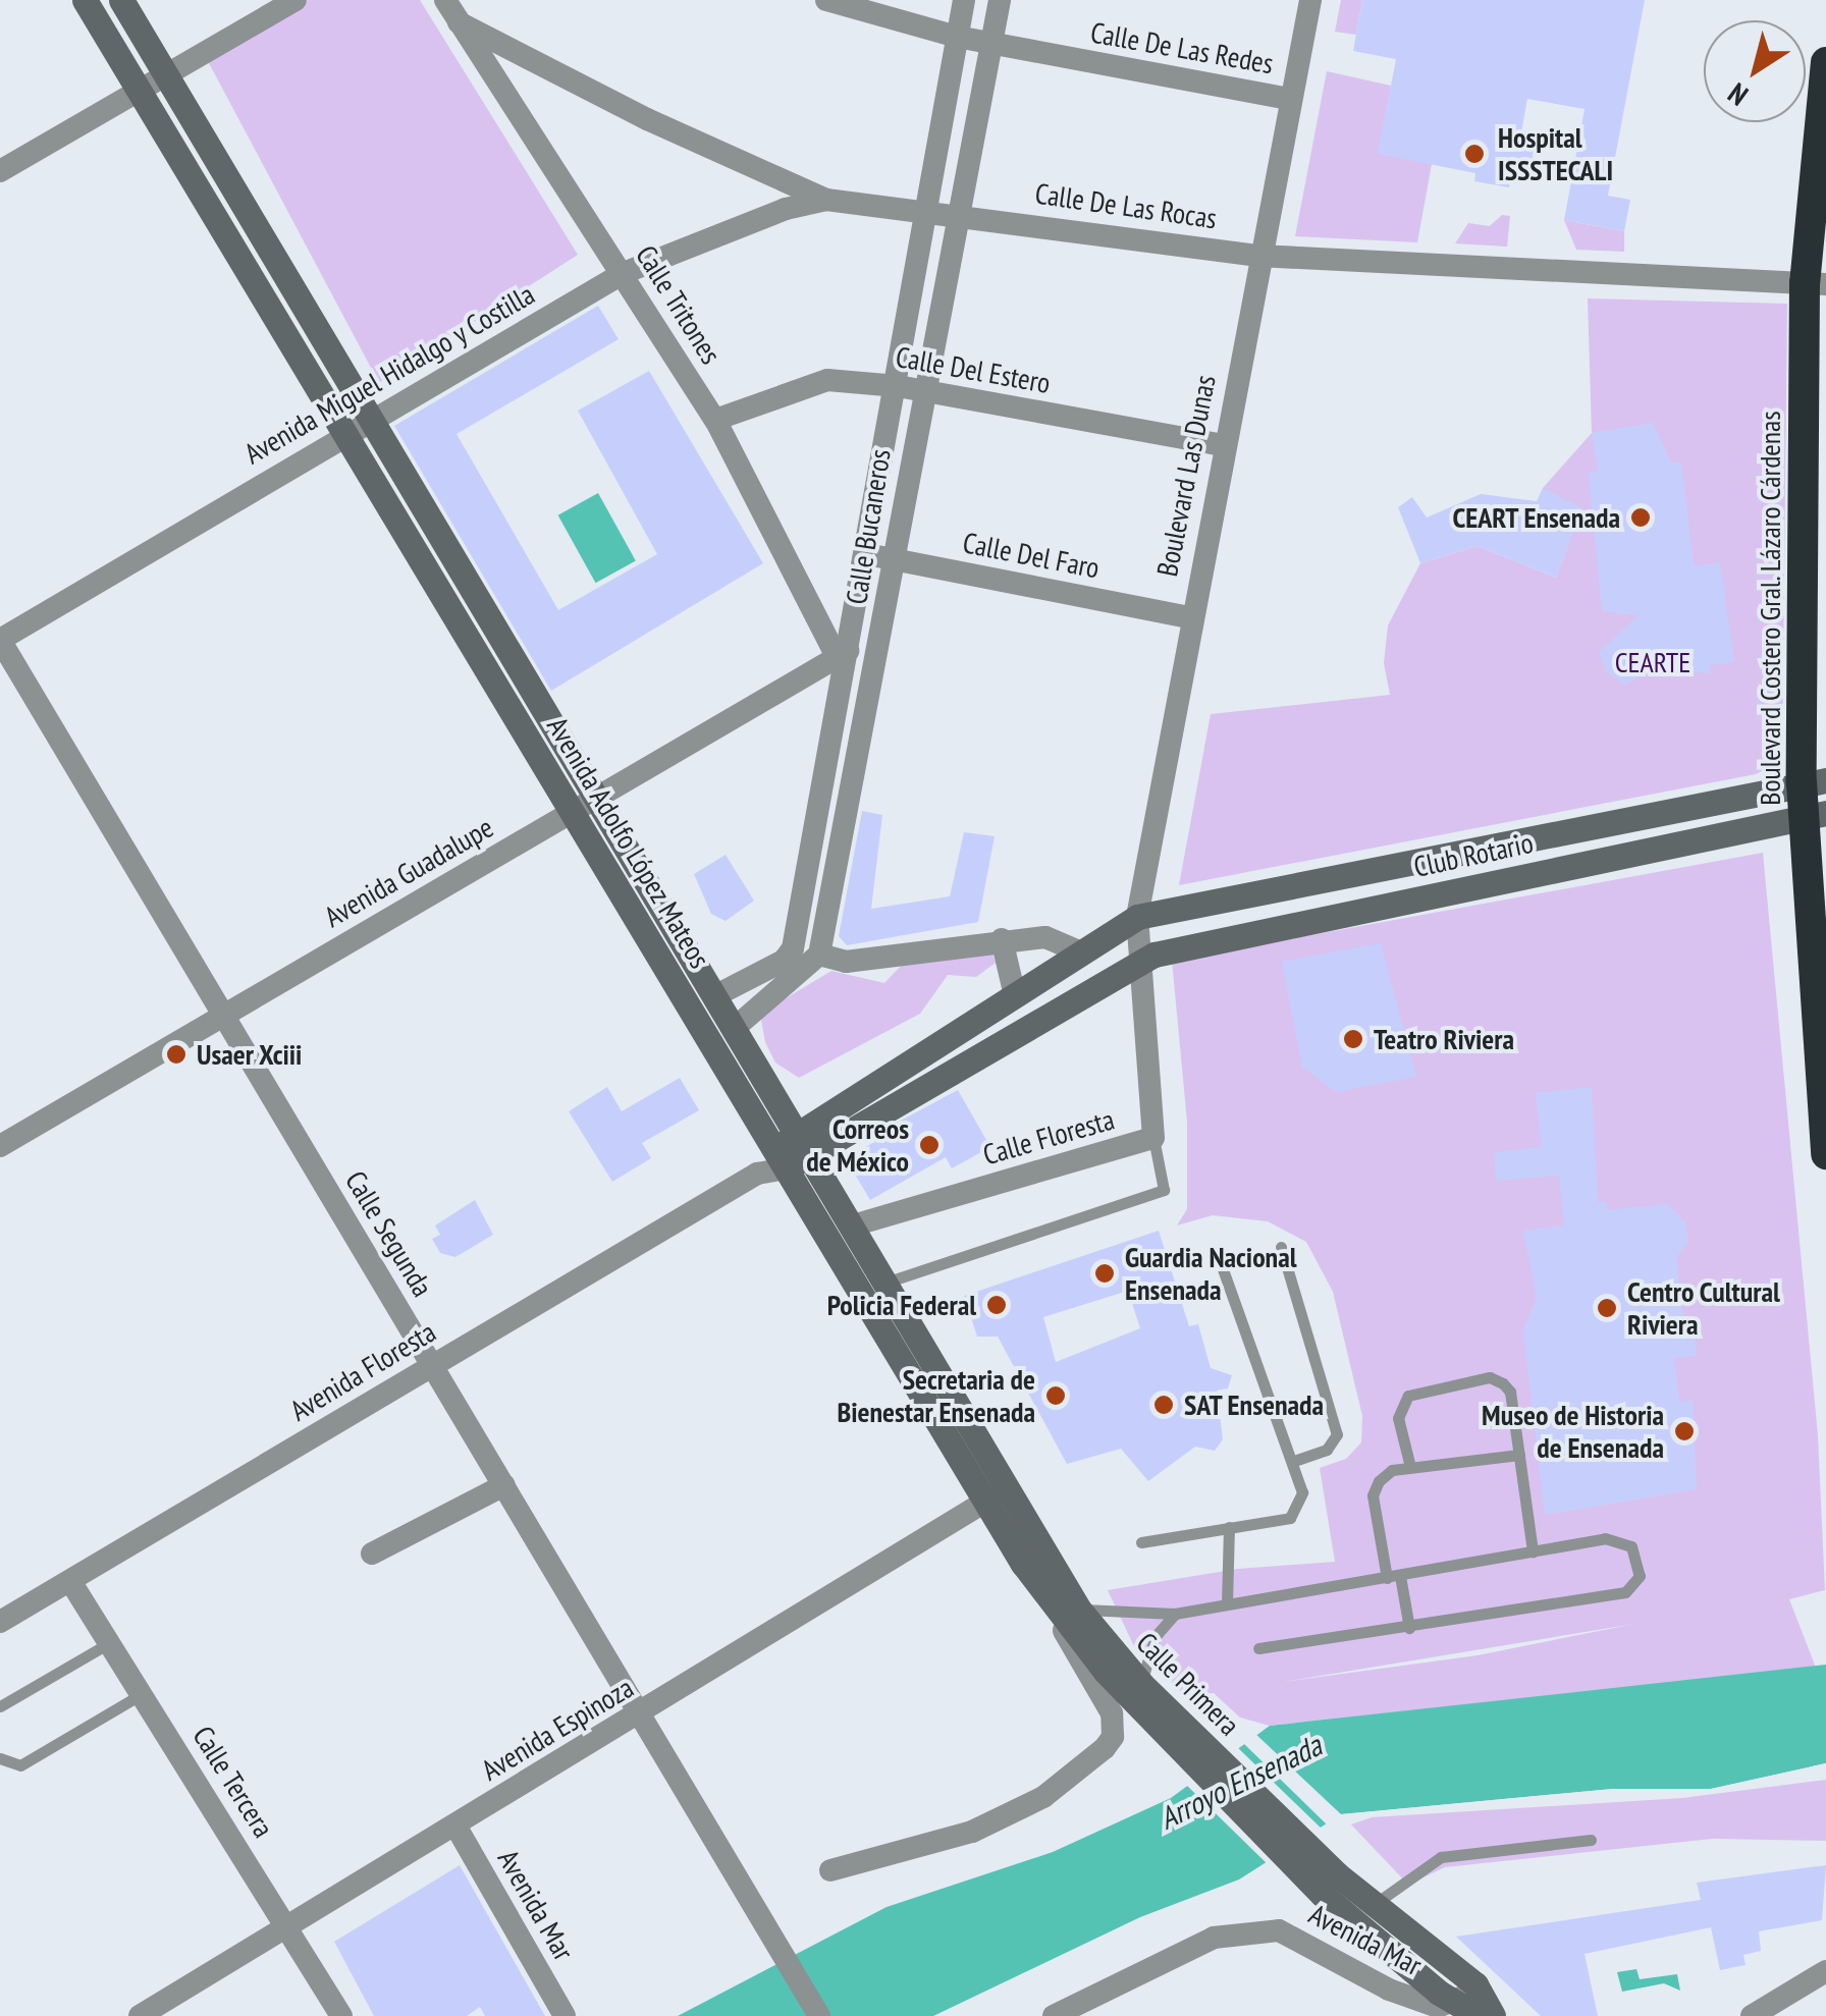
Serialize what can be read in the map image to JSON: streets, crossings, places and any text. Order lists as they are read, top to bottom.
{
  "streets": {
    "highway": ["Boulevard Costero Gral. Lázaro Cárdenas"],
    "main road": [
      "Avenida Adolfo López Mateos",
      "Club Rotario",
      "Avenida Floresta",
      "Calle Primera"
    ],
    "street": [
      "Calle De Las Redes",
      "Calle De Las Rocas",
      "Calle Tritones",
      "Calle Del Estero",
      "Avenida Miguel Hidalgo y Costilla",
      "Boulevard Las Dunas",
      "Calle Bucaneros",
      "Calle Del Faro",
      "Avenida Guadalupe",
      "Calle Floresta",
      "Calle Segunda",
      "Avenida Espinoza",
      "Calle Tercera",
      "Avenida Mar"
    ]
  },
  "crossings": [
    ["Calle De Las Redes", "Boulevard Las Dunas"],
    ["Calle De Las Redes", "Calle Bucaneros"],
    ["Calle De Las Rocas", "Calle Tritones"],
    ["Calle De Las Rocas", "Avenida Miguel Hidalgo y Costilla"],
    ["Calle De Las Rocas", "Boulevard Las Dunas"],
    ["Calle De Las Rocas", "Calle Bucaneros"],
    ["Calle De Las Rocas", "Boulevard Costero Gral. Lázaro Cárdenas"],
    ["Calle Tritones", "Calle Del Estero"],
    ["Calle Tritones", "Avenida Miguel Hidalgo y Costilla"],
    ["Calle Tritones", "Calle Bucaneros"],
    ["Calle Tritones", "Avenida Guadalupe"],
    ["Calle Del Estero", "Boulevard Las Dunas"],
    ["Calle Del Estero", "Calle Bucaneros"],
    ["Avenida Miguel Hidalgo y Costilla", "Avenida Adolfo López Mateos"],
    ["Avenida Miguel Hidalgo y Costilla", "Calle Segunda"],
    ["Boulevard Las Dunas", "Calle Del Faro"],
    ["Boulevard Las Dunas", "Club Rotario"],
    ["Boulevard Las Dunas", "Calle Floresta"],
    ["Boulevard Las Dunas", "Avenida Floresta"],
    ["Calle Bucaneros", "Calle Del Faro"],
    ["Calle Bucaneros", "Avenida Adolfo López Mateos"],
    ["Calle Bucaneros", "Avenida Guadalupe"],
    ["Boulevard Costero Gral. Lázaro Cárdenas", "Club Rotario"],
    ["Avenida Adolfo López Mateos", "Avenida Guadalupe"],
    ["Avenida Adolfo López Mateos", "Calle Floresta"],
    ["Avenida Adolfo López Mateos", "Avenida Floresta"],
    ["Avenida Adolfo López Mateos", "Calle Primera"],
    ["Avenida Adolfo López Mateos", "Avenida Espinoza"],
    ["Club Rotario", "Calle Floresta"],
    ["Club Rotario", "Avenida Floresta"],
    ["Avenida Guadalupe", "Calle Segunda"],
    ["Calle Floresta", "Avenida Floresta"],
    ["Calle Segunda", "Avenida Floresta"],
    ["Calle Segunda", "Avenida Espinoza"],
    ["Avenida Floresta", "Calle Tercera"],
    ["Calle Primera", "Avenida Espinoza"],
    ["Calle Primera", "Avenida Mar"],
    ["Avenida Espinoza", "Calle Tercera"],
    ["Avenida Espinoza", "Avenida Mar"]
  ],
  "water": ["Arroyo Ensenada"],
  "parks": ["CEARTE"],
  "places": [
    "Hospital ISSSTECALI",
    "CEART Ensenada",
    "Teatro Riviera",
    "Usaer Xciii",
    "Correos de México",
    "Guardia Nacional Ensenada",
    "Policia Federal",
    "Centro Cultural Riviera",
    "Secretaria de Bienestar Ensenada",
    "SAT Ensenada",
    "Museo de Historia de Ensenada"
  ],
  "north": "bottom left"
}
